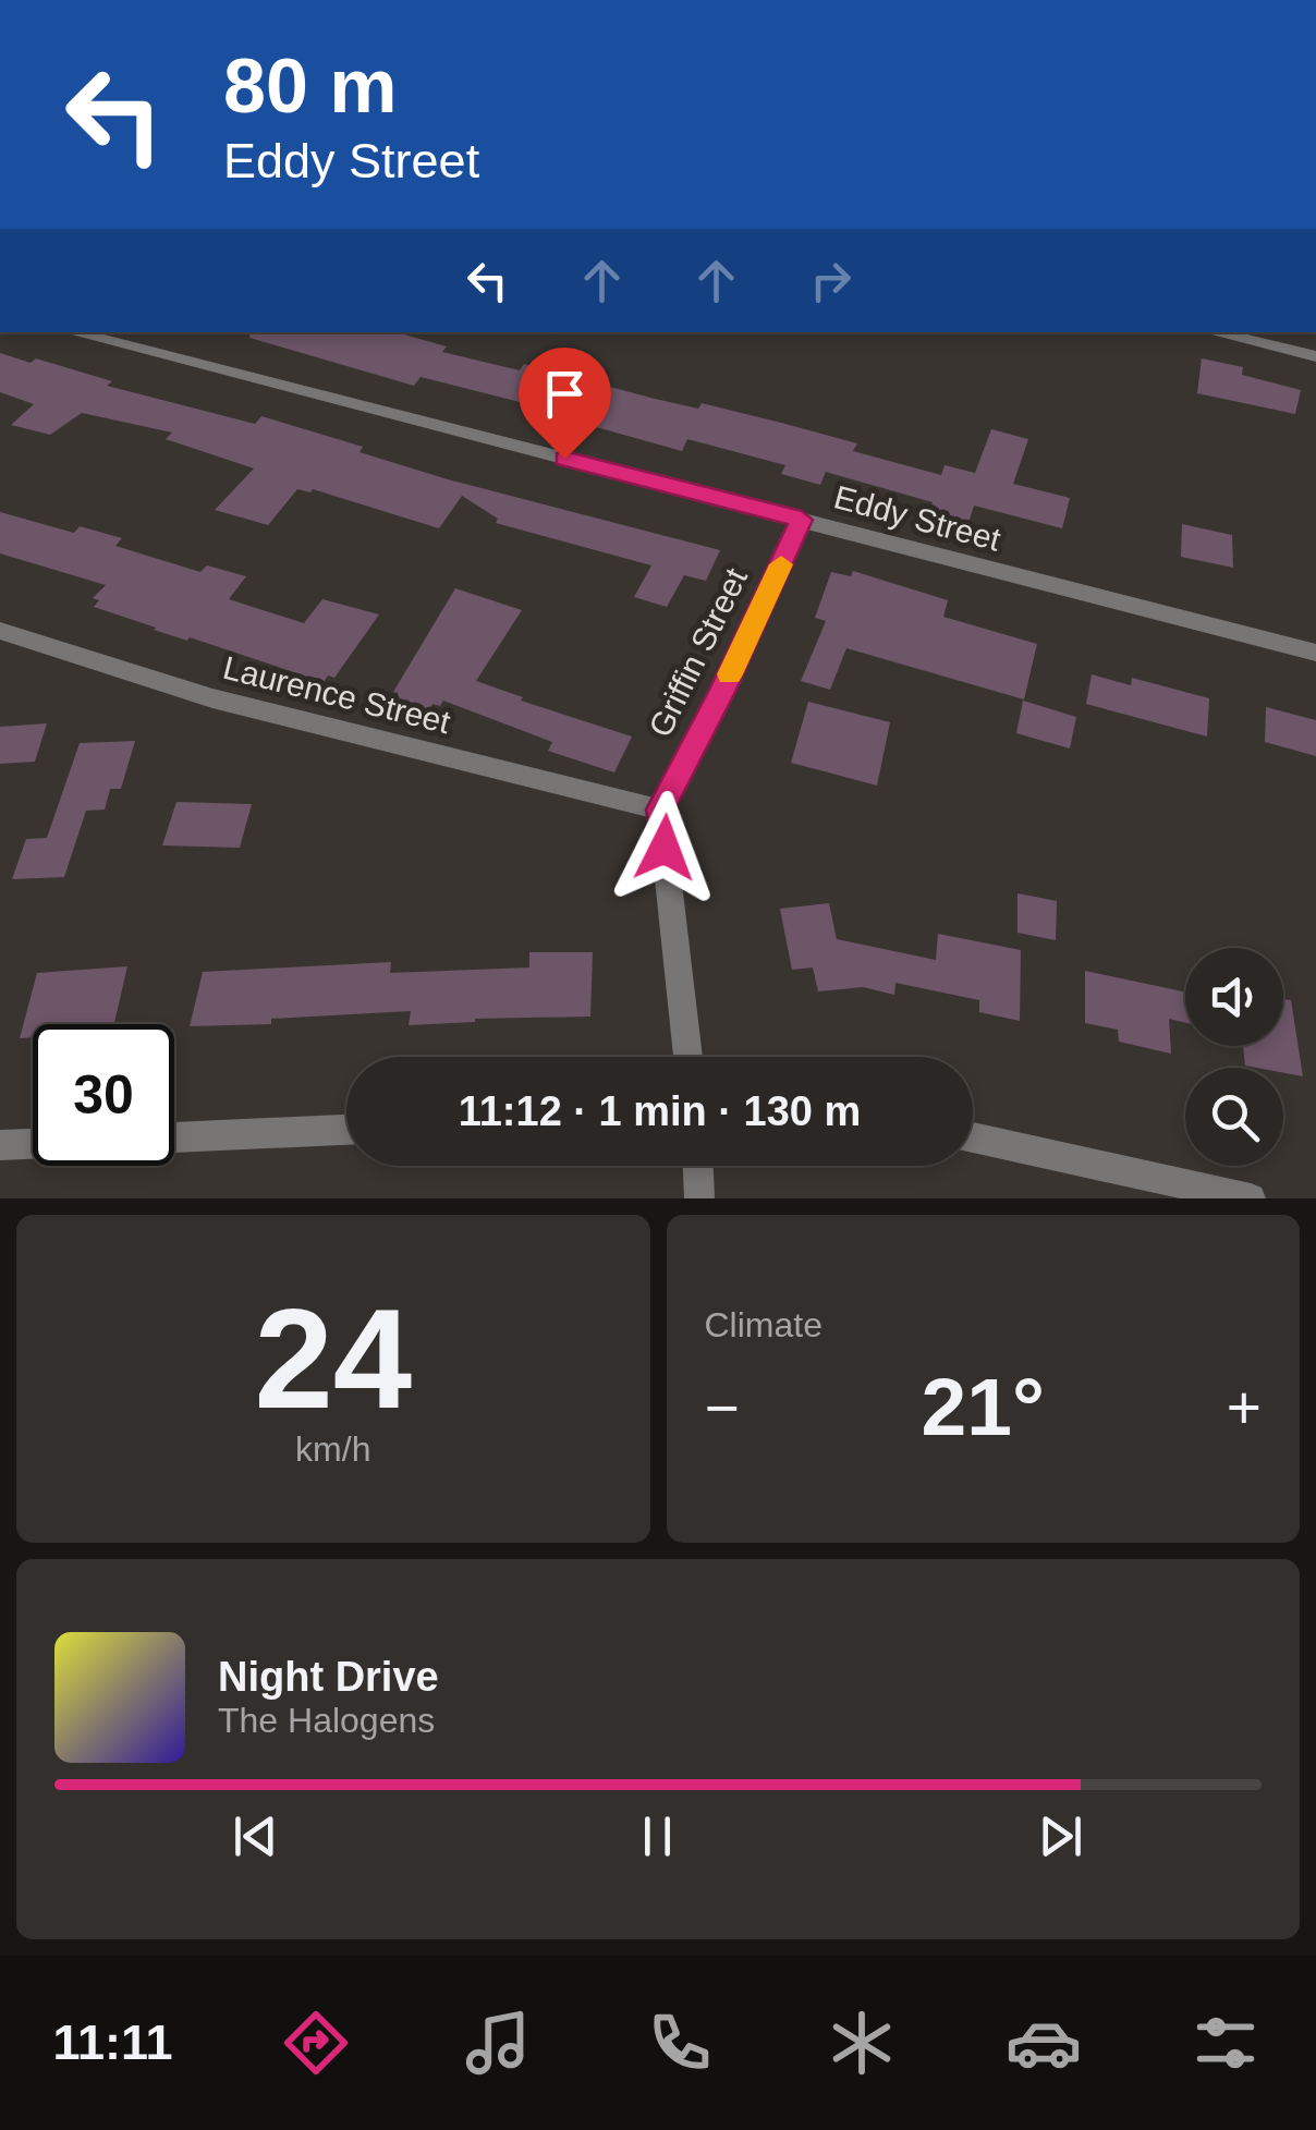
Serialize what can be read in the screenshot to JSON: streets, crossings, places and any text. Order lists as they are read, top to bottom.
{
  "streets": {
    "street": ["Eddy Street", "Griffin Street", "Laurence Street"]
  },
  "crossings": [
    ["Eddy Street", "Griffin Street"],
    ["Griffin Street", "Laurence Street"]
  ],
  "page": {
    "turn": ["80 m", "Eddy Street"],
    "limit": "30",
    "trip": "11:12 · 1 min · 130 m",
    "tile": [
      ["24", "km/h"],
      "Climate"
    ],
    "heat": ["−", "21°", "+"],
    "song": ["Night Drive", "The Halogens"],
    "tabs": "11:11"
  }
}
